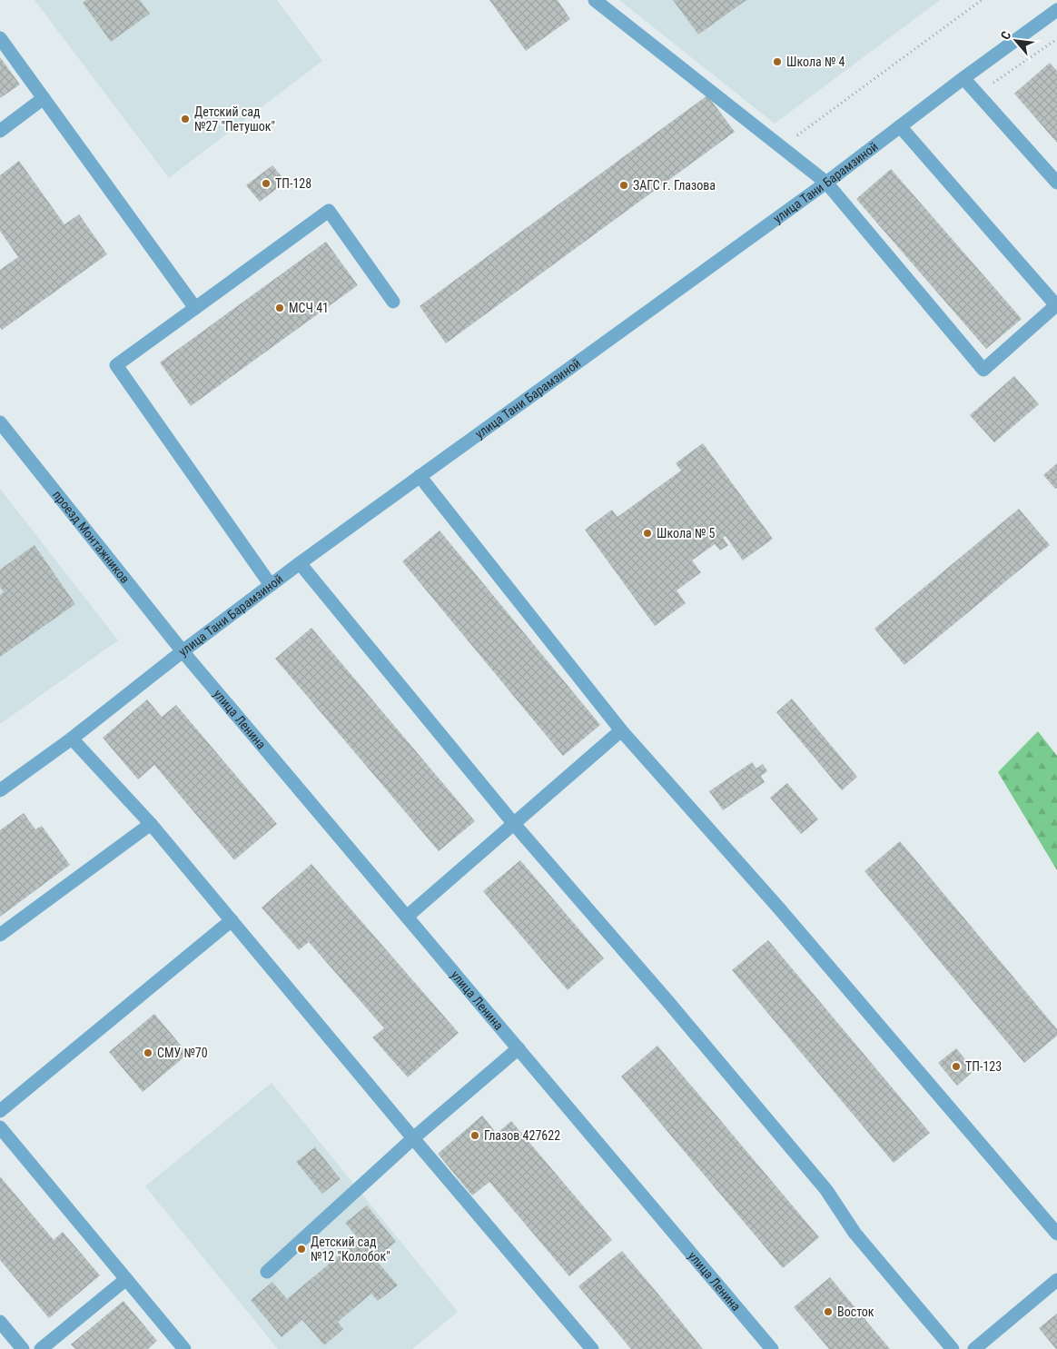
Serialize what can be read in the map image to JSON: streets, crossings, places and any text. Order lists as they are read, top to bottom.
{
  "streets": {
    "street": ["улица Тани Барамзиной", "проезд Монтажников", "улица Ленина"]
  },
  "crossings": [
    ["улица Тани Барамзиной", "проезд Монтажников"],
    ["улица Тани Барамзиной", "улица Ленина"],
    ["проезд Монтажников", "улица Ленина"]
  ],
  "places": [
    "Школа № 4",
    "Детский сад №27 \"Петушок\"",
    "ТП-128",
    "ЗАГС г. Глазова",
    "МСЧ 41",
    "Школа № 5",
    "СМУ №70",
    "ТП-123",
    "Глазов 427622",
    "Детский сад №12 \"Колобок\"",
    "Восток"
  ],
  "north": "top left"
}
